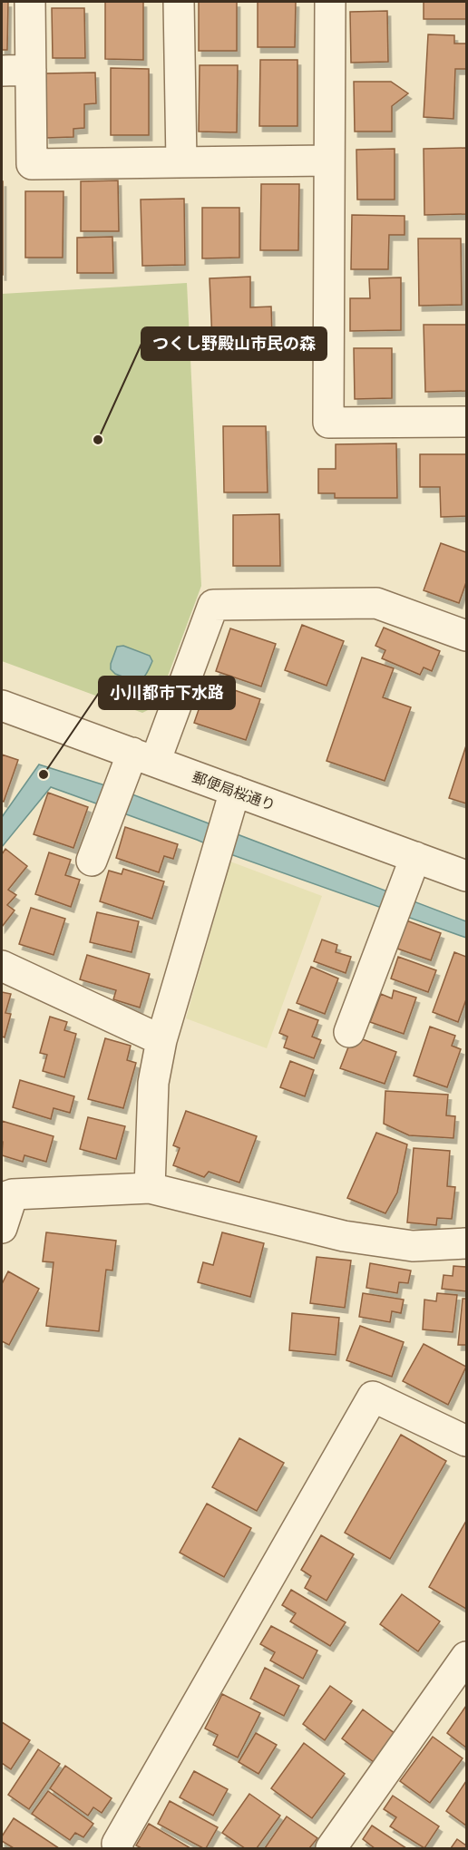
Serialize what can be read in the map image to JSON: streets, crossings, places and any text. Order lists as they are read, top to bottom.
{
  "streets": {
    "street": ["郵便局桜通り"]
  },
  "places": ["つくし野殿山市民の森", "小川都市下水路"]
}
